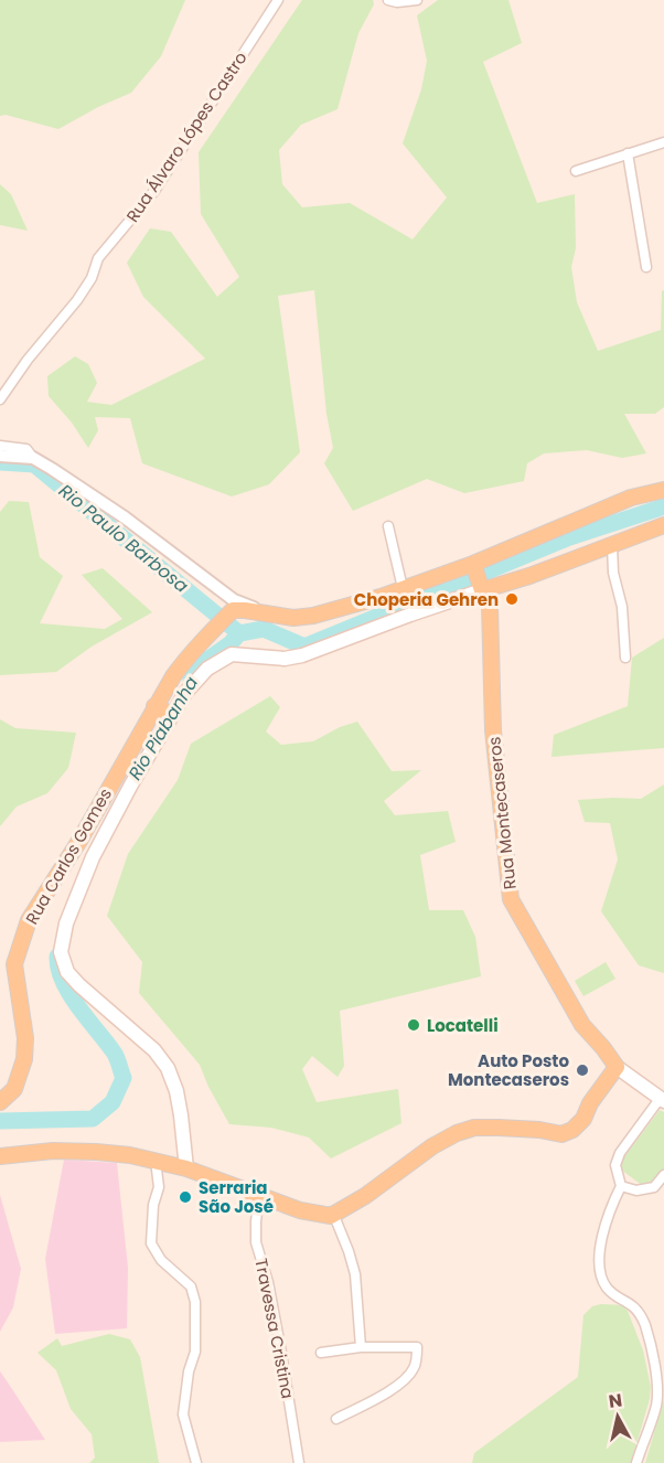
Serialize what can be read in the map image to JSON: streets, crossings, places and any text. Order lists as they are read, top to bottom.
{
  "streets": {
    "main road": ["Rua Montecaseros", "Rua Carlos Gomes"],
    "street": ["Rua Álvaro Lópes Castro", "Travessa Cristina"]
  },
  "water": ["Rio Paulo Barbosa", "Rio Piabanha"],
  "places": [
    "Choperia Gehren",
    "Locatelli",
    "Auto Posto Montecaseros",
    "Serraria São José"
  ],
  "north": "top"
}
